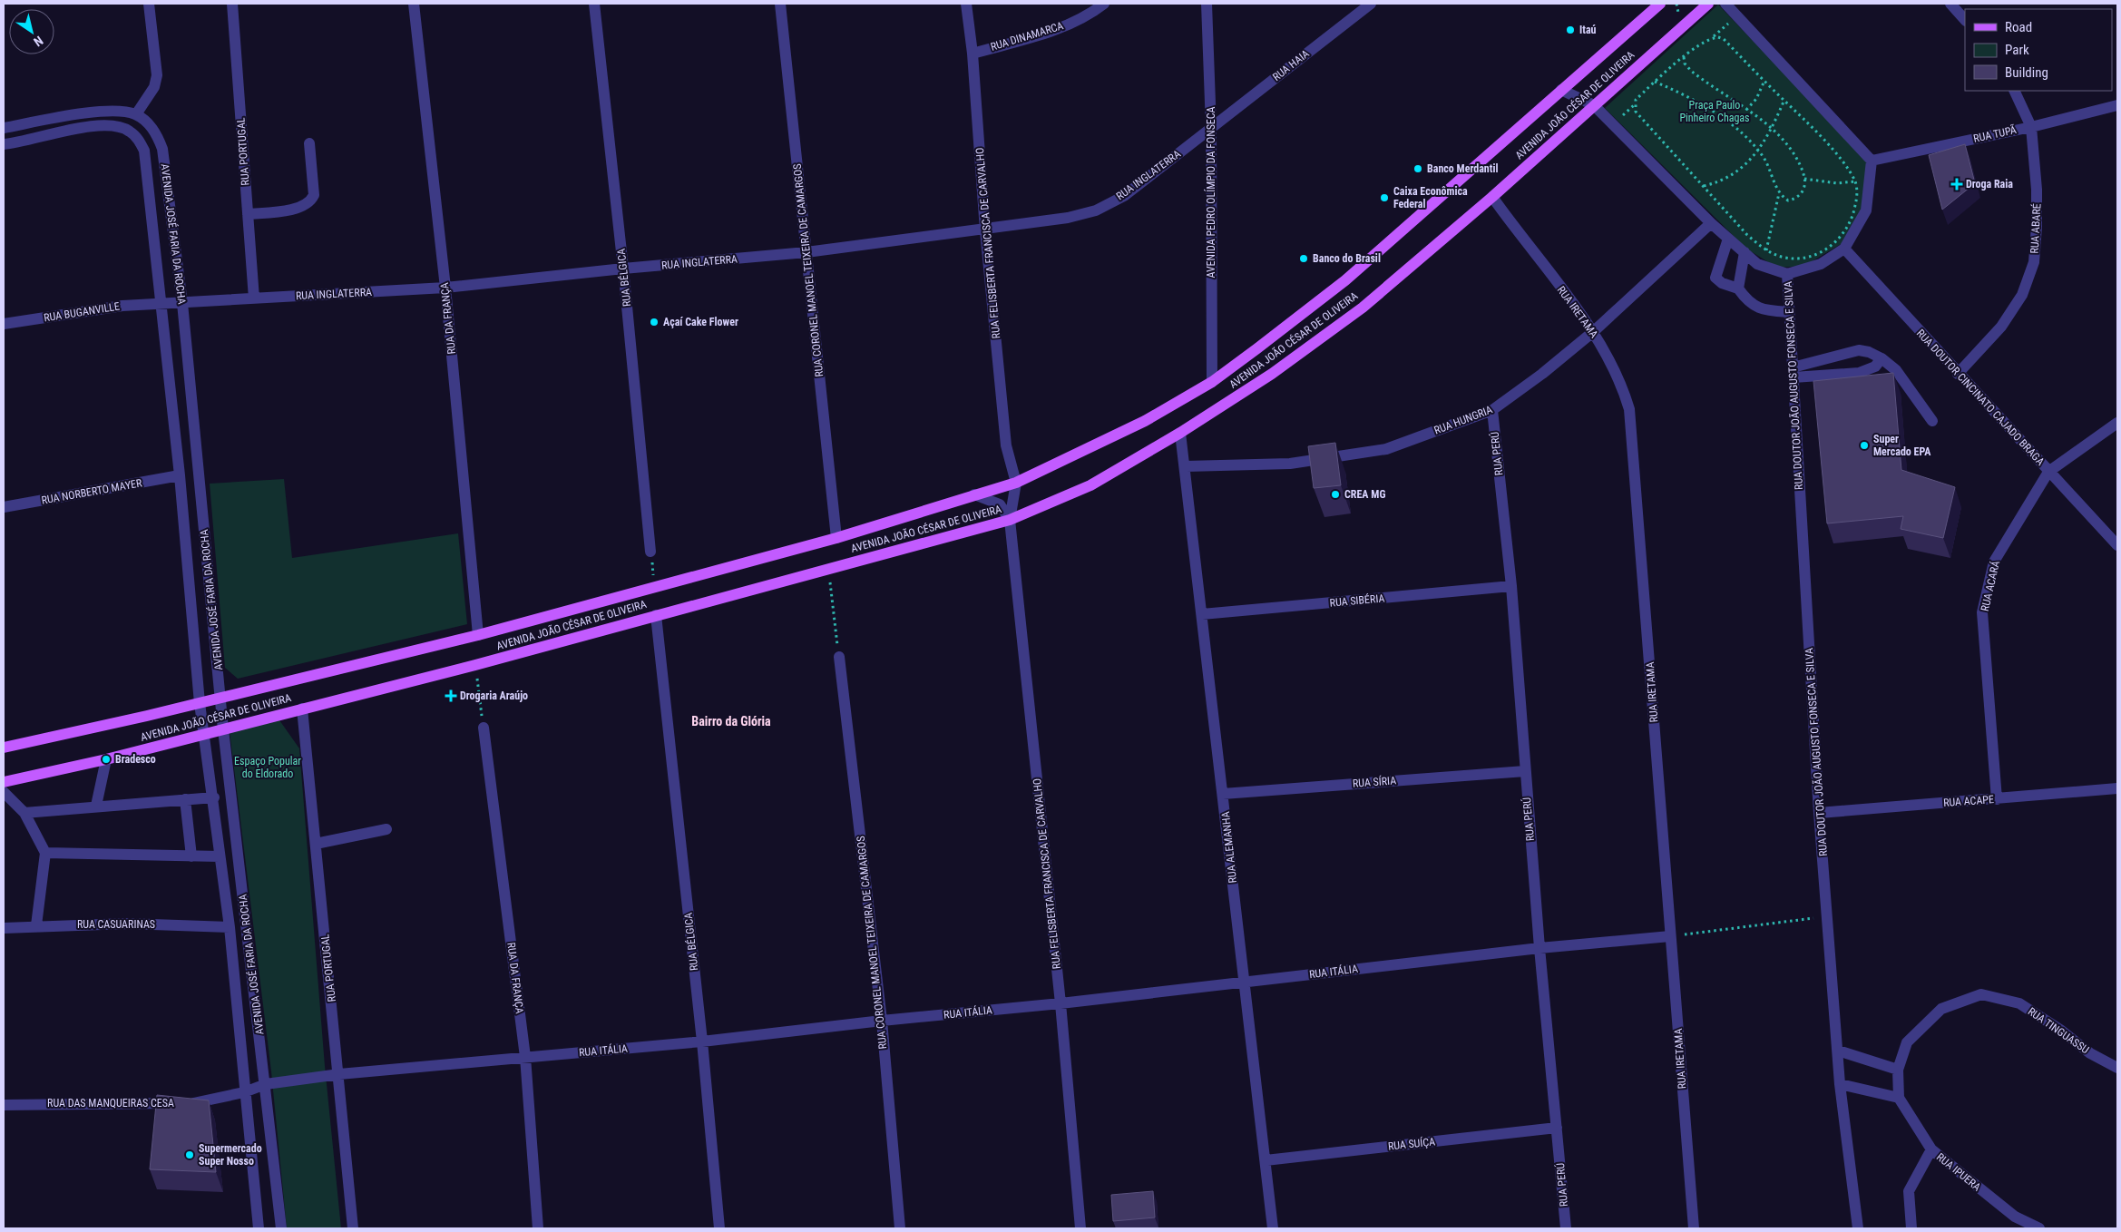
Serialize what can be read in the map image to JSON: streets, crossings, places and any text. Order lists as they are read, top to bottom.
{
  "streets": {
    "main road": ["AVENIDA JOÃO CÉSAR DE OLIVEIRA"],
    "street": [
      "RUA DINAMARCA",
      "RUA HAIA",
      "RUA TUPÃ",
      "RUA PORTUGAL",
      "RUA INGLATERRA",
      "AVENIDA PEDRO OLÍMPIO DA FONSECA",
      "RUA ABARÉ",
      "AVENIDA JOSÉ FARIA DA ROCHA",
      "RUA FELISBERTA FRANCISCA DE CARVALHO",
      "RUA CORONEL MANOEL TEIXEIRA DE CAMARGOS",
      "RUA BÉLGICA",
      "RUA BUGANVILLE",
      "RUA IRETAMA",
      "RUA DA FRANÇA",
      "RUA DOUTOR JOÃO AUGUSTO FONSECA E SILVA",
      "RUA DOUTOR CINCINATO CAJADO BRAGA",
      "RUA HUNGRIA",
      "RUA PERÚ",
      "RUA NORBERTO MAYER",
      "RUA ACARÁ",
      "RUA SIBÉRIA",
      "RUA SÍRIA",
      "RUA ACAPE",
      "RUA ALEMANHA",
      "RUA CASUARINAS",
      "RUA ITÁLIA",
      "RUA TINGUASSU",
      "RUA DAS MANQUEIRAS CESA",
      "RUA SUÍÇA",
      "RUA IPUERA"
    ]
  },
  "crossings": [
    ["RUA DINAMARCA", "RUA FELISBERTA FRANCISCA DE CARVALHO"],
    ["RUA HAIA", "RUA INGLATERRA"],
    ["RUA HAIA", "AVENIDA PEDRO OLÍMPIO DA FONSECA"],
    ["AVENIDA JOÃO CÉSAR DE OLIVEIRA", "RUA PORTUGAL"],
    ["AVENIDA JOÃO CÉSAR DE OLIVEIRA", "AVENIDA PEDRO OLÍMPIO DA FONSECA"],
    ["AVENIDA JOÃO CÉSAR DE OLIVEIRA", "AVENIDA JOSÉ FARIA DA ROCHA"],
    ["AVENIDA JOÃO CÉSAR DE OLIVEIRA", "RUA FELISBERTA FRANCISCA DE CARVALHO"],
    ["AVENIDA JOÃO CÉSAR DE OLIVEIRA", "RUA CORONEL MANOEL TEIXEIRA DE CAMARGOS"],
    ["AVENIDA JOÃO CÉSAR DE OLIVEIRA", "RUA BÉLGICA"],
    ["AVENIDA JOÃO CÉSAR DE OLIVEIRA", "RUA IRETAMA"],
    ["AVENIDA JOÃO CÉSAR DE OLIVEIRA", "RUA DA FRANÇA"],
    ["RUA TUPÃ", "RUA ABARÉ"],
    ["RUA PORTUGAL", "RUA INGLATERRA"],
    ["RUA PORTUGAL", "RUA ITÁLIA"],
    ["RUA INGLATERRA", "AVENIDA PEDRO OLÍMPIO DA FONSECA"],
    ["RUA INGLATERRA", "AVENIDA JOSÉ FARIA DA ROCHA"],
    ["RUA INGLATERRA", "RUA FELISBERTA FRANCISCA DE CARVALHO"],
    ["RUA INGLATERRA", "RUA CORONEL MANOEL TEIXEIRA DE CAMARGOS"],
    ["RUA INGLATERRA", "RUA BÉLGICA"],
    ["RUA INGLATERRA", "RUA BUGANVILLE"],
    ["RUA INGLATERRA", "RUA DA FRANÇA"],
    ["RUA ABARÉ", "RUA DOUTOR CINCINATO CAJADO BRAGA"],
    ["AVENIDA JOSÉ FARIA DA ROCHA", "RUA BUGANVILLE"],
    ["AVENIDA JOSÉ FARIA DA ROCHA", "RUA NORBERTO MAYER"],
    ["AVENIDA JOSÉ FARIA DA ROCHA", "RUA CASUARINAS"],
    ["AVENIDA JOSÉ FARIA DA ROCHA", "RUA ITÁLIA"],
    ["AVENIDA JOSÉ FARIA DA ROCHA", "RUA DAS MANQUEIRAS CESA"],
    ["RUA FELISBERTA FRANCISCA DE CARVALHO", "RUA ITÁLIA"],
    ["RUA CORONEL MANOEL TEIXEIRA DE CAMARGOS", "RUA ITÁLIA"],
    ["RUA BÉLGICA", "RUA ITÁLIA"],
    ["RUA IRETAMA", "RUA HUNGRIA"],
    ["RUA IRETAMA", "RUA ITÁLIA"],
    ["RUA DA FRANÇA", "RUA ITÁLIA"],
    ["RUA DOUTOR JOÃO AUGUSTO FONSECA E SILVA", "RUA ACAPE"],
    ["RUA DOUTOR CINCINATO CAJADO BRAGA", "RUA ACARÁ"],
    ["RUA HUNGRIA", "RUA PERÚ"],
    ["RUA HUNGRIA", "RUA ALEMANHA"],
    ["RUA PERÚ", "RUA SIBÉRIA"],
    ["RUA PERÚ", "RUA SÍRIA"],
    ["RUA PERÚ", "RUA ITÁLIA"],
    ["RUA PERÚ", "RUA SUÍÇA"],
    ["RUA ACARÁ", "RUA ACAPE"],
    ["RUA SIBÉRIA", "RUA ALEMANHA"],
    ["RUA SÍRIA", "RUA ALEMANHA"],
    ["RUA ALEMANHA", "RUA ITÁLIA"],
    ["RUA ALEMANHA", "RUA SUÍÇA"],
    ["RUA ITÁLIA", "RUA DAS MANQUEIRAS CESA"]
  ],
  "districts": ["Bairro da Glória"],
  "parks": ["Praça Paulo Pinheiro Chagas", "Espaço Popular do Eldorado"],
  "places": {
    "other": [
      "Itaú",
      "Banco Merdantil",
      "Caixa Econômica Federal",
      "Banco do Brasil",
      "Açaí Cake Flower",
      "Super Mercado EPA",
      "CREA MG",
      "Bradesco",
      "Supermercado Super Nosso"
    ],
    "health": ["Droga Raia", "Drogaria Araújo"]
  },
  "legend": ["Road", "Park", "Building"],
  "north": "bottom right"
}
